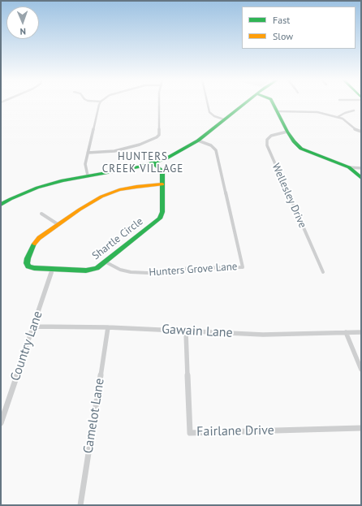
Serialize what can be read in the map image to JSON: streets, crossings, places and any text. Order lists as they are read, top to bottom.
{
  "streets": {
    "street": [
      "Wellesley Drive",
      "Shartle Circle",
      "Hunters Grove Lane",
      "Gawain Lane",
      "Country Lane",
      "Camelot Lane",
      "Fairlane Drive"
    ]
  },
  "crossings": [
    ["Shartle Circle", "Hunters Grove Lane"],
    ["Shartle Circle", "Country Lane"],
    ["Gawain Lane", "Country Lane"],
    ["Gawain Lane", "Camelot Lane"],
    ["Gawain Lane", "Fairlane Drive"]
  ],
  "districts": ["HUNTERS CREEK VILLAGE"],
  "legend": ["Fast", "Slow"],
  "north": "bottom"
}
